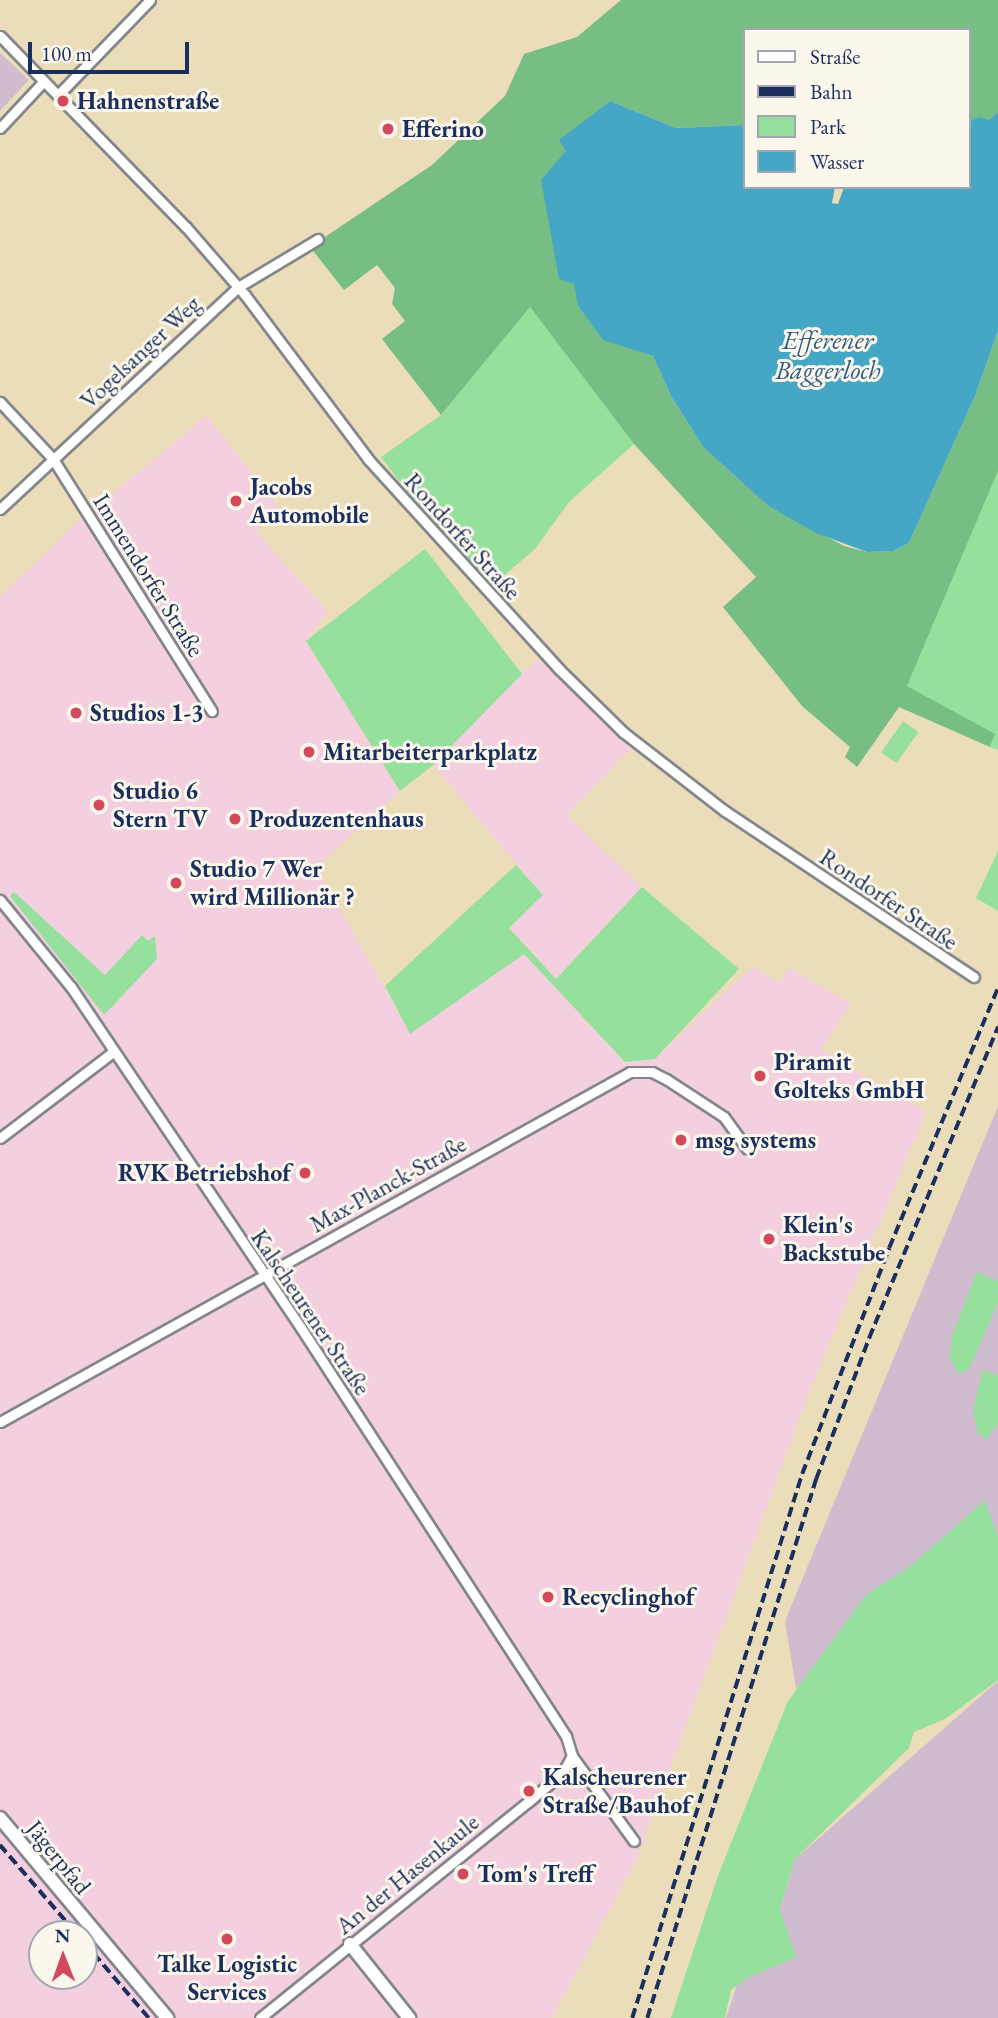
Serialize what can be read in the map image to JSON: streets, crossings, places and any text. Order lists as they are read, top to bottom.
{
  "streets": {
    "main road": ["Jägerpfad"],
    "street": [
      "Vogelsanger Weg",
      "Rondorfer Straße",
      "Immendorfer Straße",
      "Max-Planck-Straße",
      "Kalscheurener Straße",
      "An der Hasenkaule"
    ]
  },
  "crossings": [
    ["Vogelsanger Weg", "Rondorfer Straße"],
    ["Vogelsanger Weg", "Immendorfer Straße"],
    ["Max-Planck-Straße", "Kalscheurener Straße"],
    ["Kalscheurener Straße", "An der Hasenkaule"]
  ],
  "water": ["Efferener Baggerloch"],
  "places": [
    "Hahnenstraße",
    "Efferino",
    "Jacobs Automobile",
    "Studios 1-3",
    "Mitarbeiterparkplatz",
    "Studio 6 Stern TV",
    "Produzentenhaus",
    "Studio 7 Wer wird Millionär ?",
    "Piramit Golteks GmbH",
    "msg systems",
    "RVK Betriebshof",
    "Klein's Backstube",
    "Recyclinghof",
    "Kalscheurener Straße/Bauhof",
    "Tom's Treff",
    "Talke Logistic Services"
  ],
  "legend": [
    "Straße",
    "Bahn",
    "Park",
    "Wasser"
  ],
  "scale_bar": "100 m",
  "north": "top"
}
